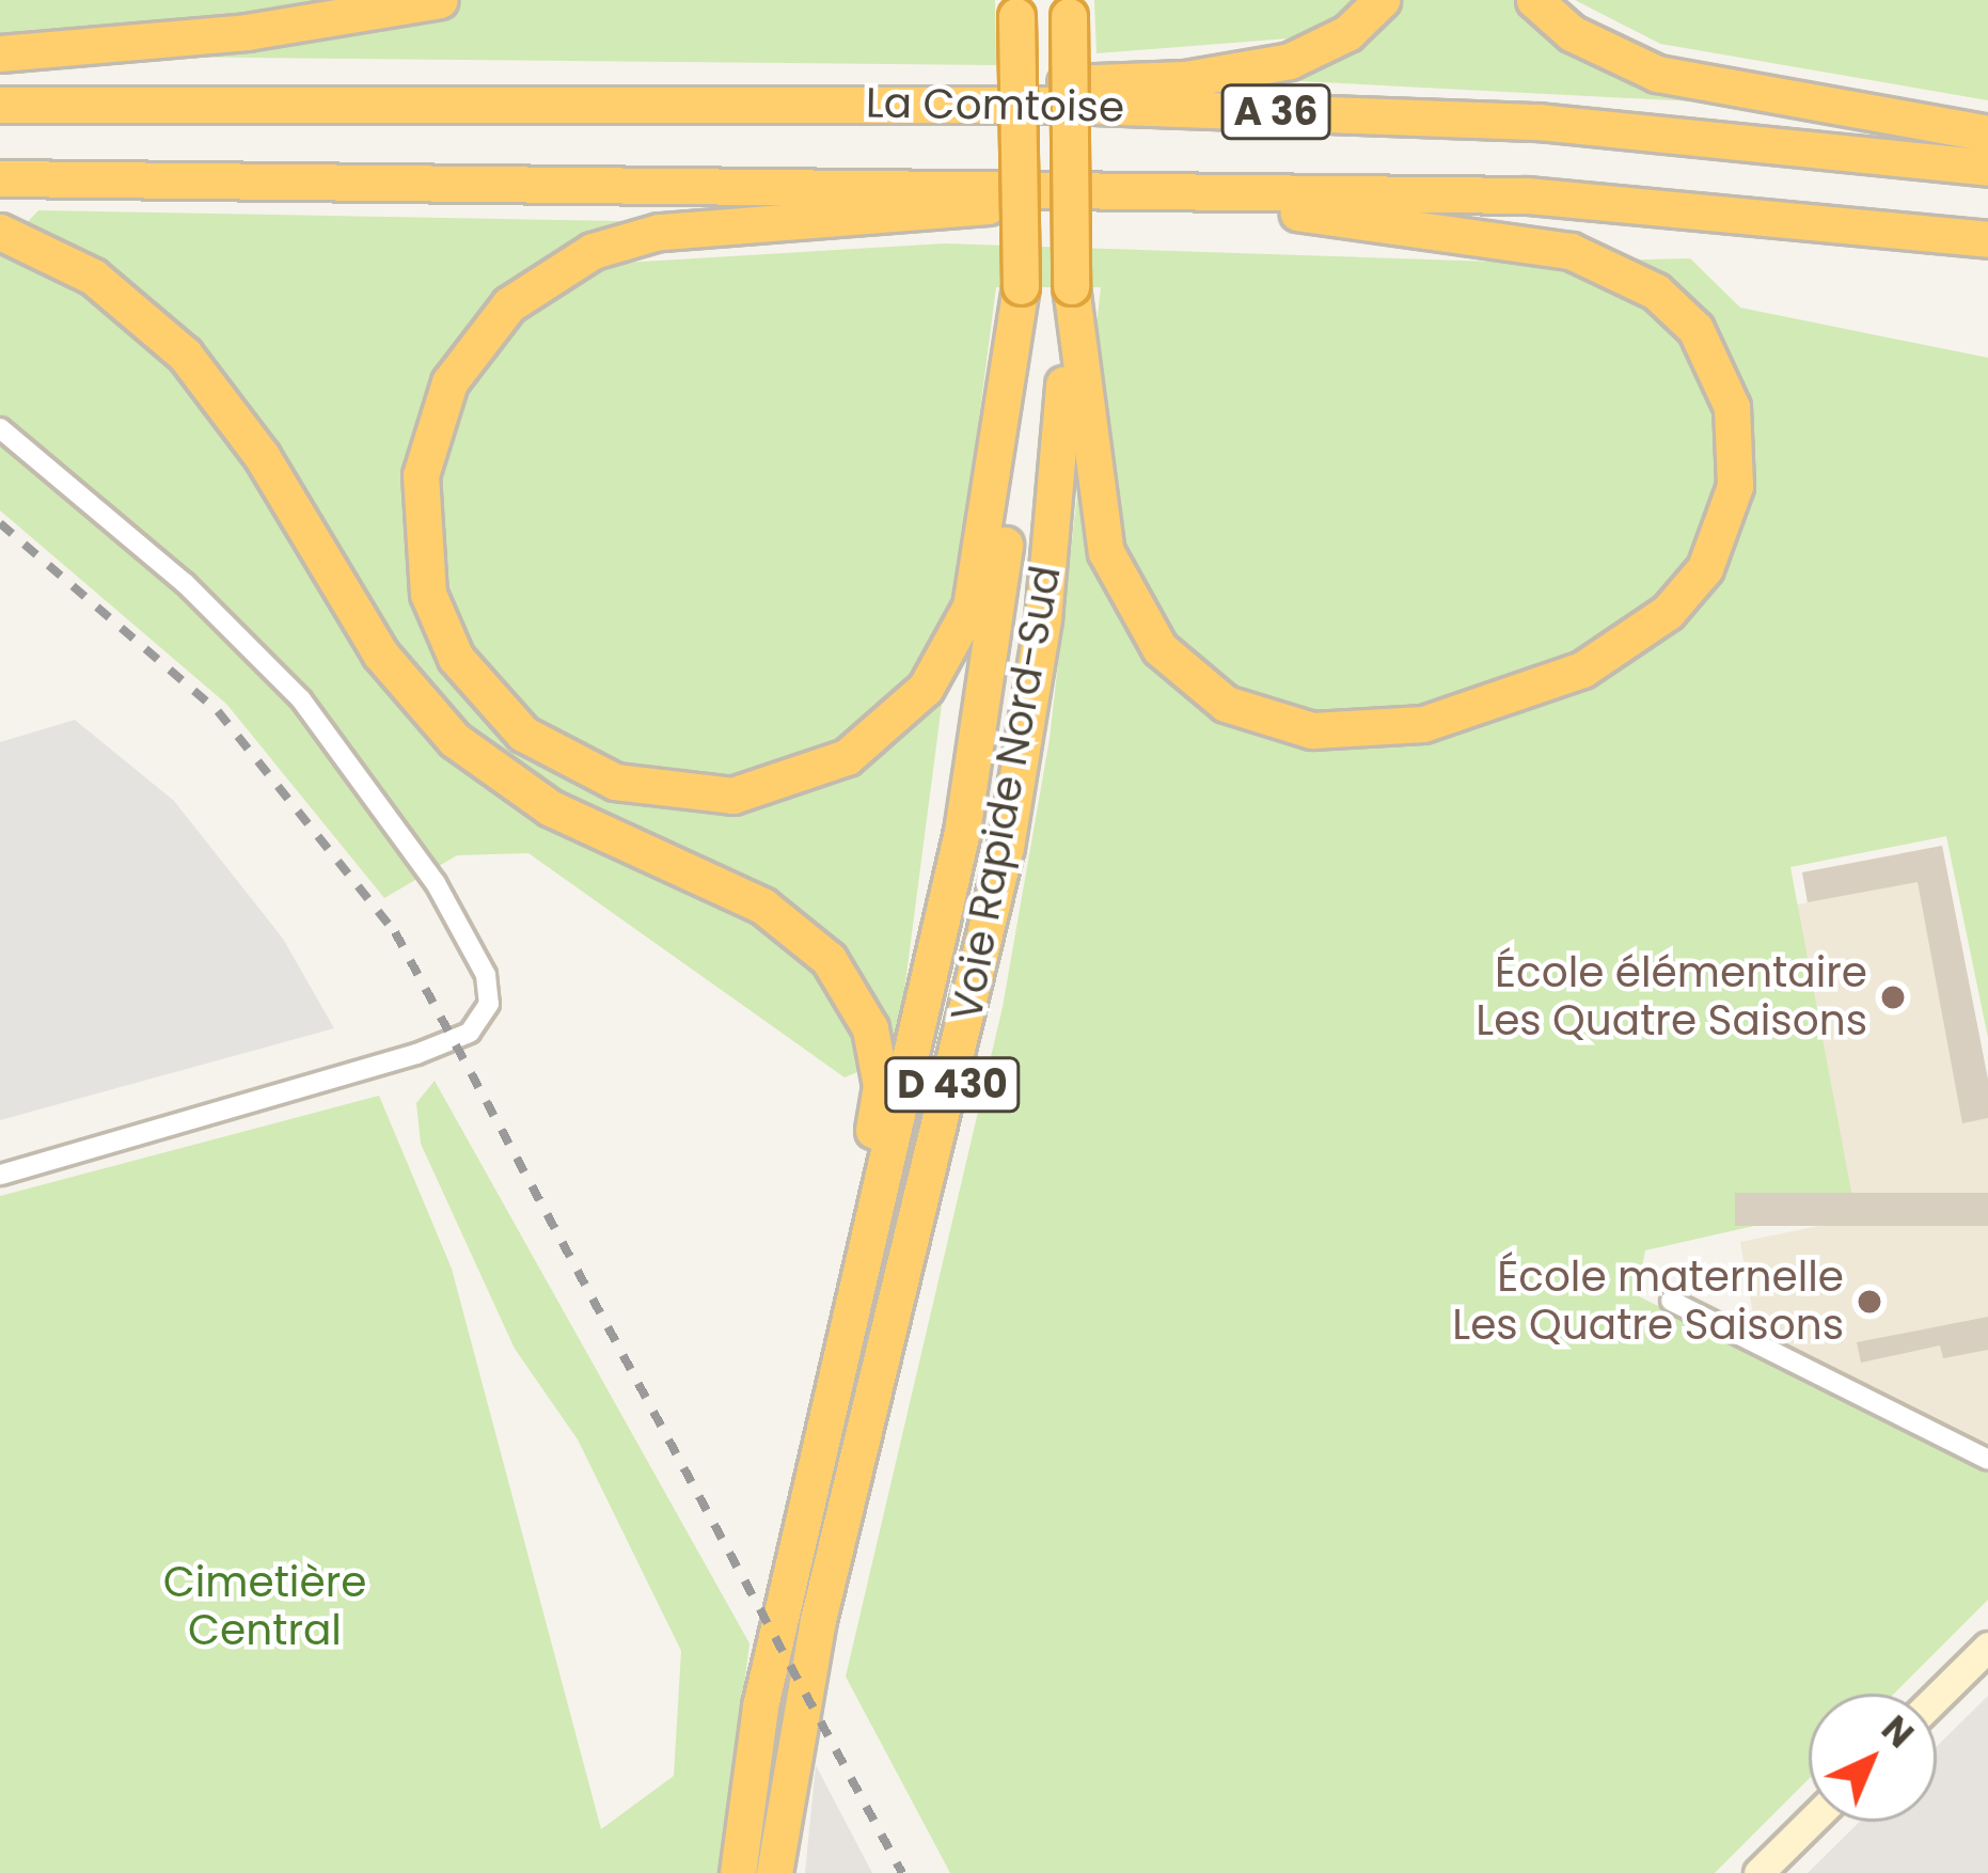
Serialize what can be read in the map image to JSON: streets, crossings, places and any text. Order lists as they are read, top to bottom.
{
  "streets": {
    "highway": [
      "La Comtoise",
      "A 36",
      "Voie Rapide Nord-Sud",
      "D 430"
    ]
  },
  "parks": ["Cimetière Central"],
  "places": ["École élémentaire Les Quatre Saisons", "École maternelle Les Quatre Saisons"],
  "north": "top right"
}
